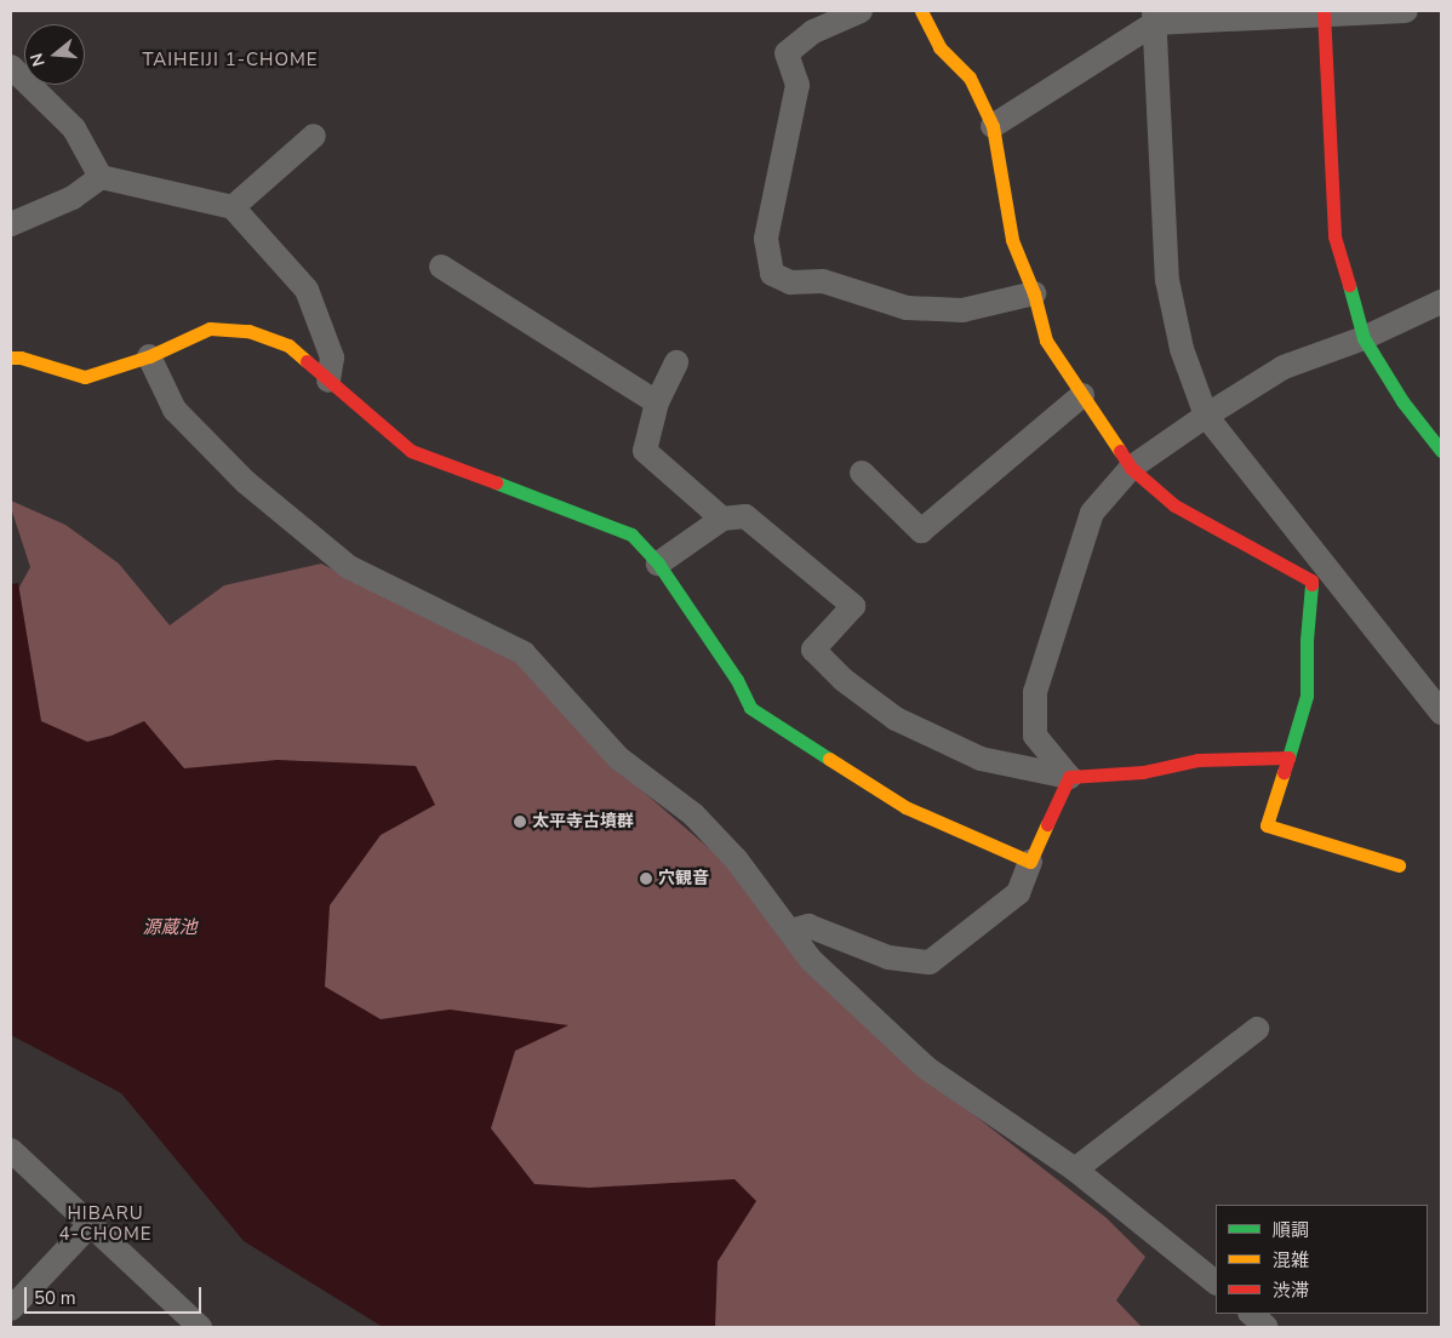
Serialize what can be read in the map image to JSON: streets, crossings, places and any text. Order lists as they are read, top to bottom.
{
  "districts": ["TAIHEIJI 1-CHOME", "HIBARU 4-CHOME"],
  "water": ["源蔵池"],
  "places": ["太平寺古墳群", "穴観音"],
  "legend": ["順調", "混雑", "渋滞"],
  "scale_bar": "50 m",
  "north": "left"
}
